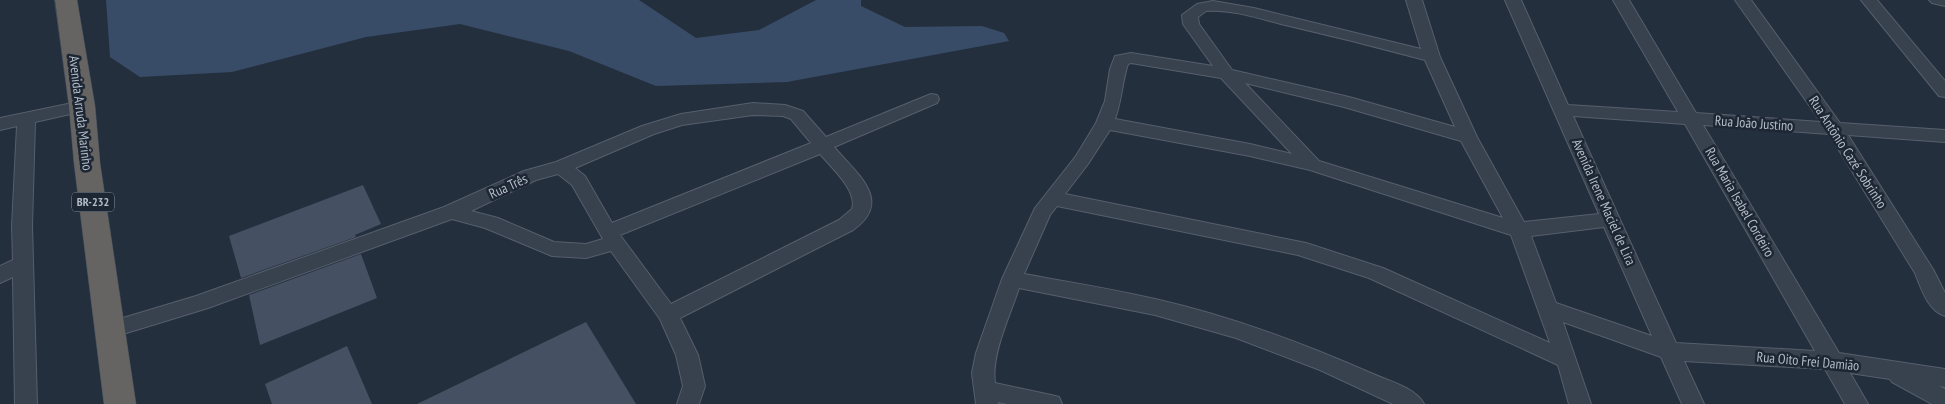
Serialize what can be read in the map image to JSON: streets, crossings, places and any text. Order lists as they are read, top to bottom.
{
  "streets": {
    "highway": ["Avenida Arruda Marinho", "BR-232"],
    "street": [
      "Rua João Justino",
      "Rua Antõnio Cazé Sobrinho",
      "Rua Três",
      "Avenida Irene Maciel de Lira",
      "Rua Maria Isabel Cordeiro",
      "Rua Oito Frei Damião"
    ]
  },
  "crossings": [
    ["Avenida Arruda Marinho", "Rua Três"],
    ["Rua João Justino", "Rua Antõnio Cazé Sobrinho"],
    ["Rua João Justino", "Avenida Irene Maciel de Lira"],
    ["Rua João Justino", "Rua Maria Isabel Cordeiro"],
    ["Avenida Irene Maciel de Lira", "Rua Oito Frei Damião"],
    ["Rua Maria Isabel Cordeiro", "Rua Oito Frei Damião"]
  ]
}
